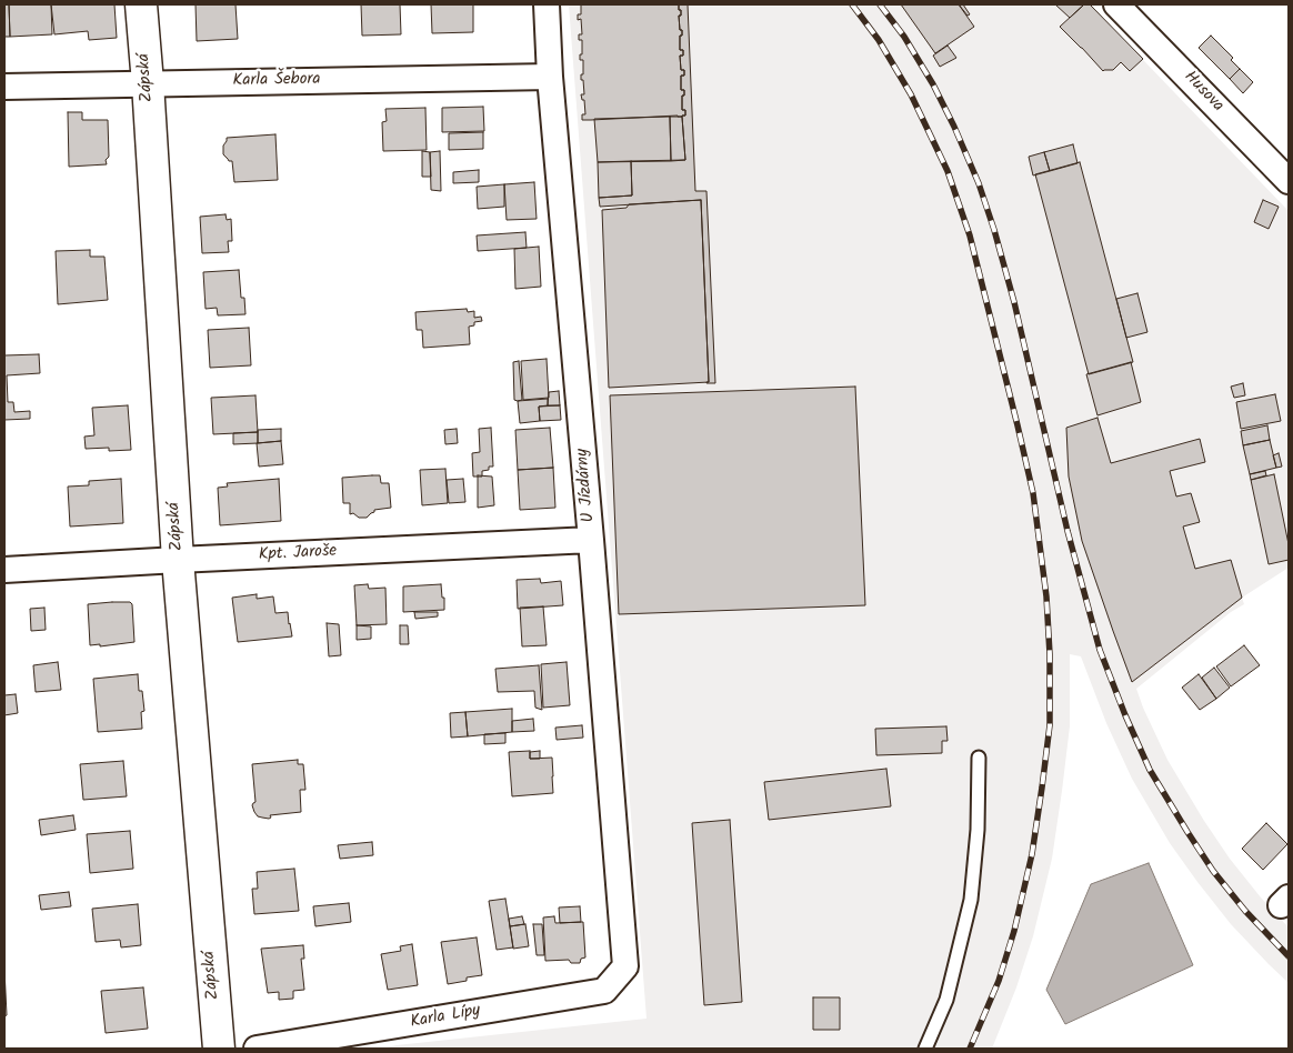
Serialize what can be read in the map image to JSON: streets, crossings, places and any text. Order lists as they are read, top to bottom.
{
  "streets": {
    "street": [
      "Zápská",
      "Karla Šebora",
      "Husova",
      "U Jízdárny",
      "Kpt. Jaroše",
      "Karla Lípy"
    ]
  },
  "crossings": [
    ["Zápská", "Karla Šebora"],
    ["Zápská", "Kpt. Jaroše"],
    ["Karla Šebora", "U Jízdárny"],
    ["U Jízdárny", "Kpt. Jaroše"],
    ["U Jízdárny", "Karla Lípy"]
  ]
}
